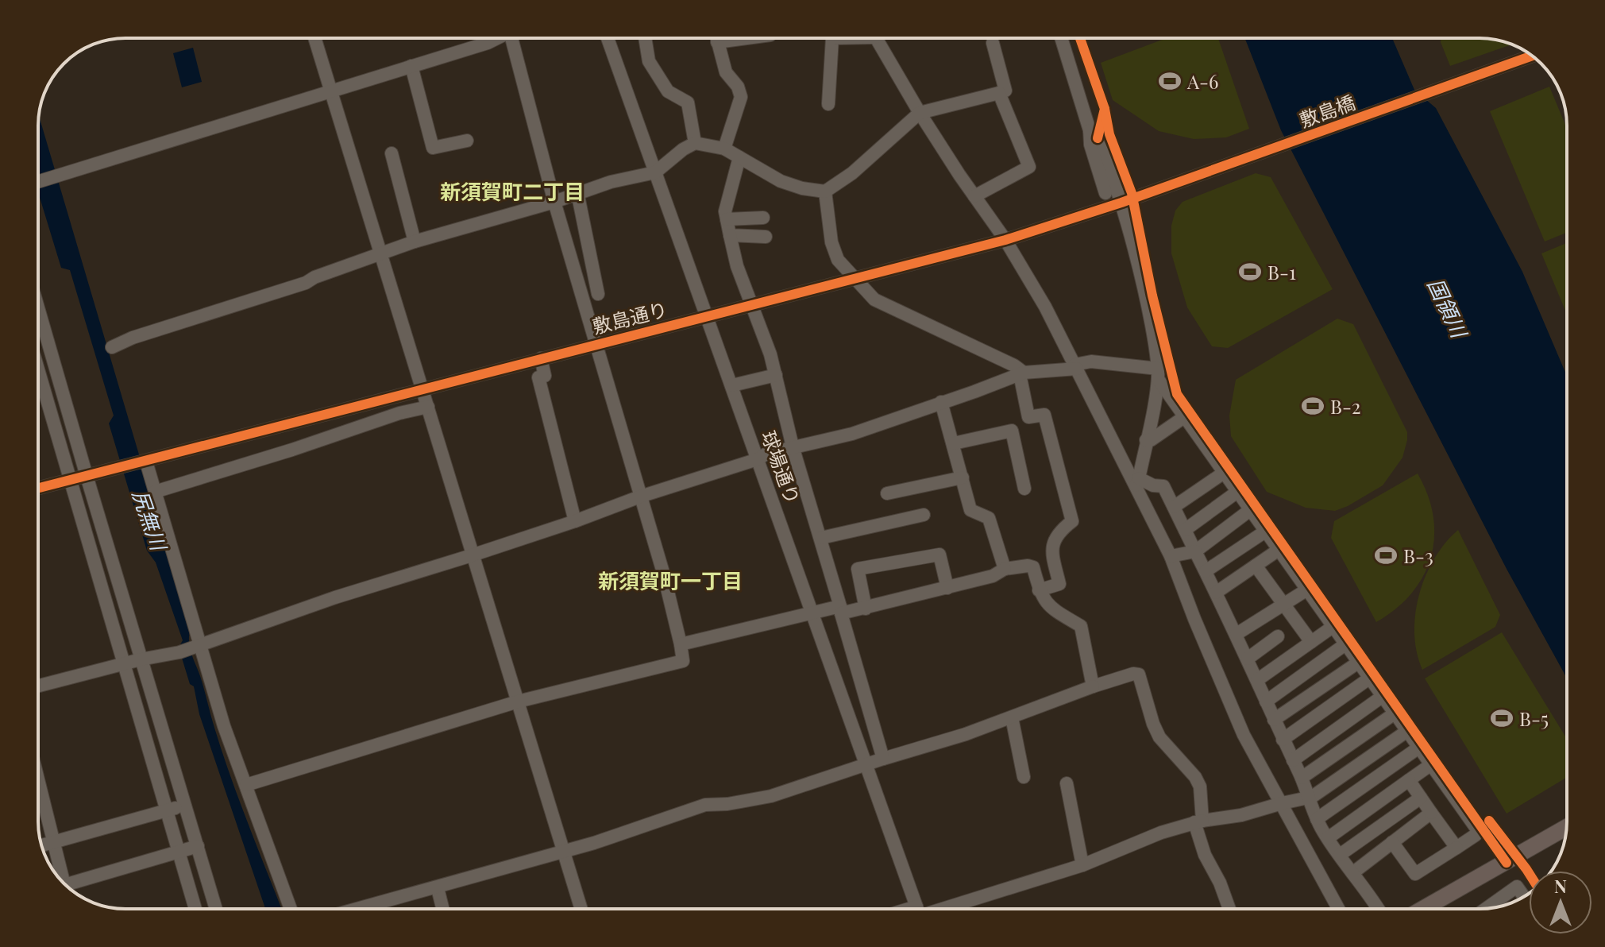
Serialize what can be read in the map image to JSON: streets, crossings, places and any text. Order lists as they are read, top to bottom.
{
  "streets": {
    "street": ["敷島橋", "敷島通り", "球場通り"]
  },
  "crossings": [
    ["敷島橋", "敷島通り"],
    ["敷島通り", "球場通り"]
  ],
  "districts": ["新須賀町二丁目", "新須賀町一丁目"],
  "water": ["国領川", "尻無川"],
  "places": {
    "sports": [
      "A-6",
      "B-1",
      "B-2",
      "B-3",
      "B-5"
    ]
  },
  "north": "top"
}
